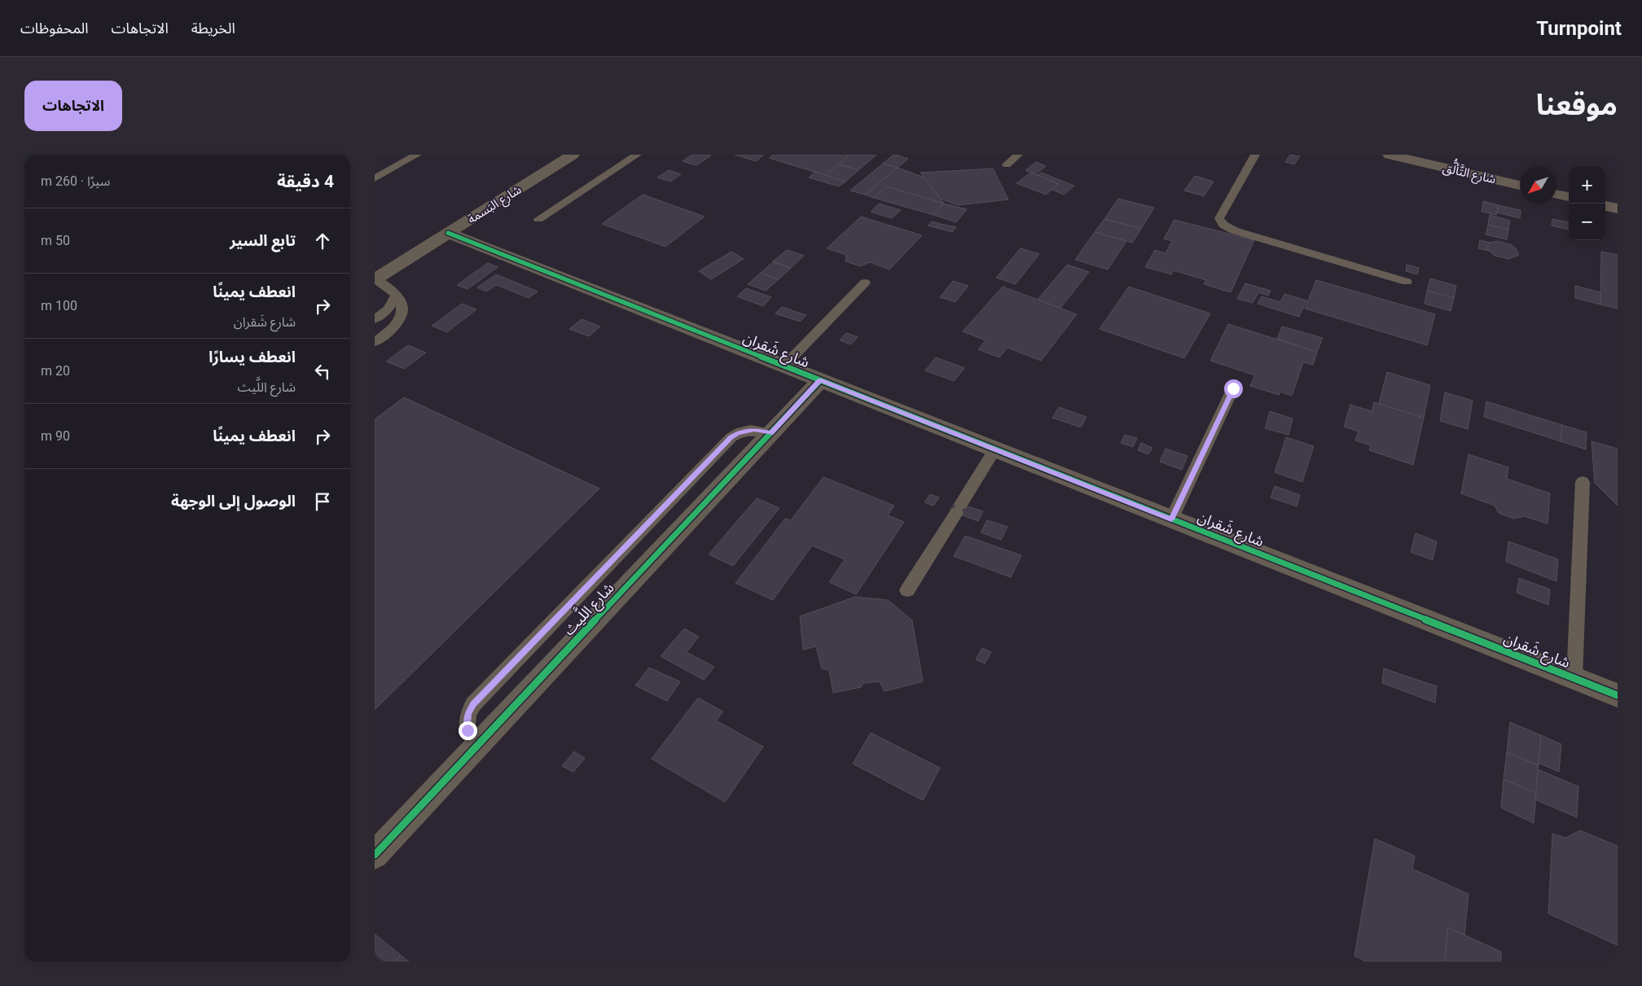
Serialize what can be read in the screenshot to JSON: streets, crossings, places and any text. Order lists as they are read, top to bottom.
{
  "streets": {
    "street": [
      "شارع التَّألُّق",
      "شارع البَسمة",
      "شارع شَقران",
      "شارع اللَّيث"
    ]
  },
  "crossings": [
    ["شارع البَسمة", "شارع شَقران"],
    ["شارع شَقران", "شارع اللَّيث"]
  ],
  "north": "bottom left",
  "page": {
    "header": "Turnpoint",
    "nav": ["الخريطة", "الاتجاهات", "المحفوظات"],
    "title": "موقعنا",
    "buttons": "الاتجاهات",
    "heading": ["4 دقيقة", "سيرًا · 260 m"],
    "map_buttons": ["+", "−"],
    "list": [
      ["تابع السير", "50 m"],
      ["انعطف يمينًا", "شارع شَقران", "100 m"],
      ["انعطف يسارًا", "شارع اللَّيث", "20 m"],
      ["انعطف يمينًا", "90 m"],
      "الوصول إلى الوجهة"
    ]
  }
}
